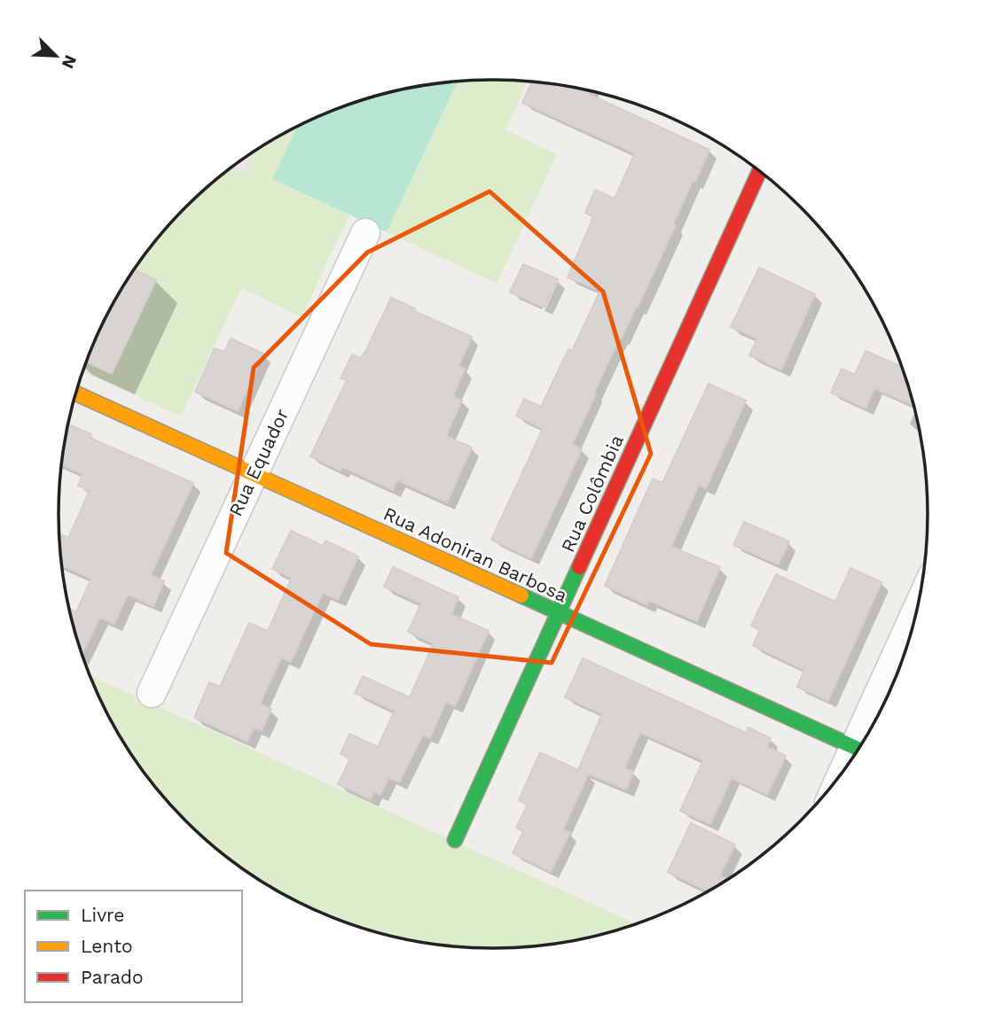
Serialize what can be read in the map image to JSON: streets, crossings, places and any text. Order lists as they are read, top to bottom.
{
  "streets": {
    "street": ["Rua Equador", "Rua Colômbia", "Rua Adoniran Barbosa"]
  },
  "crossings": [
    ["Rua Equador", "Rua Adoniran Barbosa"],
    ["Rua Colômbia", "Rua Adoniran Barbosa"]
  ],
  "legend": ["Livre", "Lento", "Parado"],
  "north": "bottom right"
}
